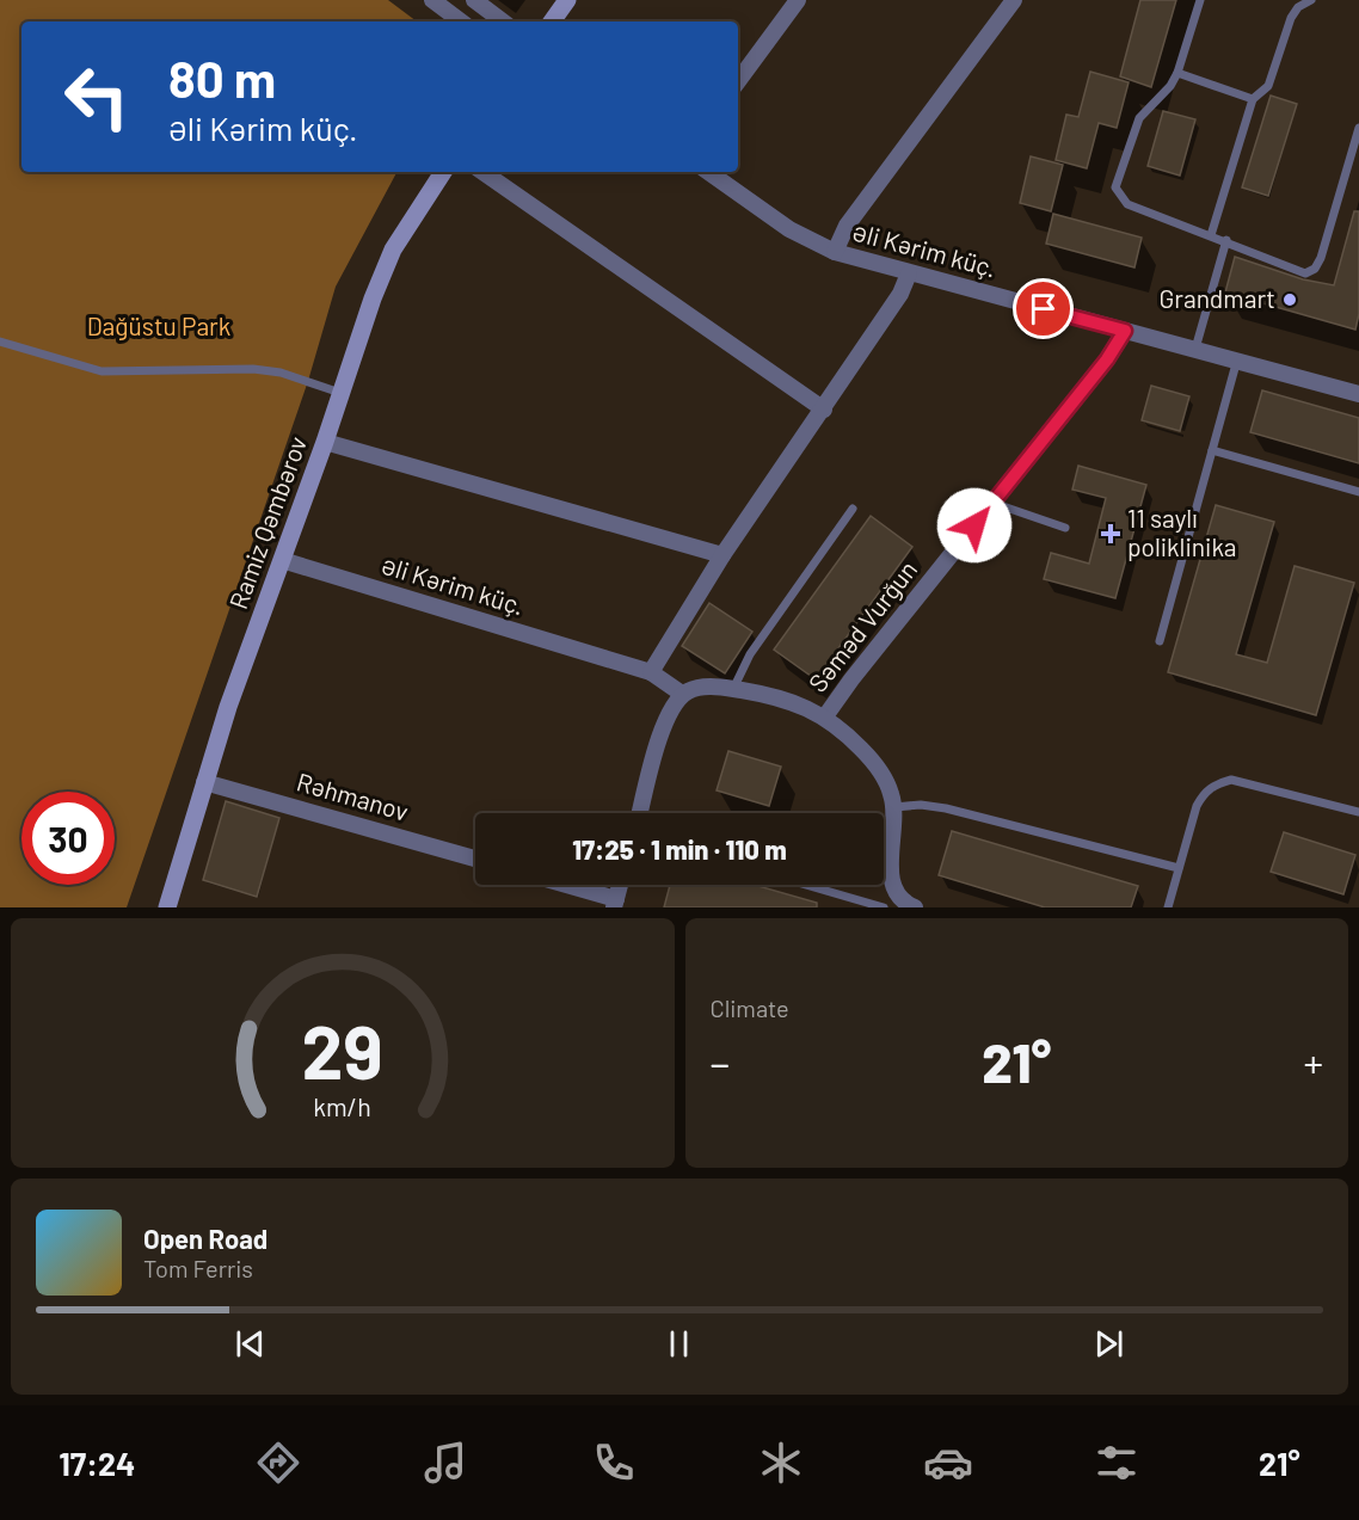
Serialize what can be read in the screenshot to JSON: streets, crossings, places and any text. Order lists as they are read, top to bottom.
{
  "streets": {
    "main road": ["Ramiz Qəmbərov"],
    "street": ["Əli Kərim küç.", "Səməd Vurğun", "Rəhmanov"]
  },
  "crossings": [
    ["Əli Kərim küç.", "Ramiz Qəmbərov"],
    ["Əli Kərim küç.", "Səməd Vurğun"],
    ["Ramiz Qəmbərov", "Rəhmanov"]
  ],
  "parks": ["Dağüstu Park"],
  "places": {
    "other": ["Grandmart"],
    "health": ["11 saylı poliklinika"]
  },
  "page": {
    "turn": ["80 m", "Əli Kərim küç."],
    "limit": "30",
    "trip": "17:25 · 1 min · 110 m",
    "tile": "Climate",
    "heat": ["−", "21°", "+"],
    "song": ["Open Road", "Tom Ferris"],
    "tabs": ["17:24", "21°"],
    "gauge": ["29", "km/h"]
  }
}
